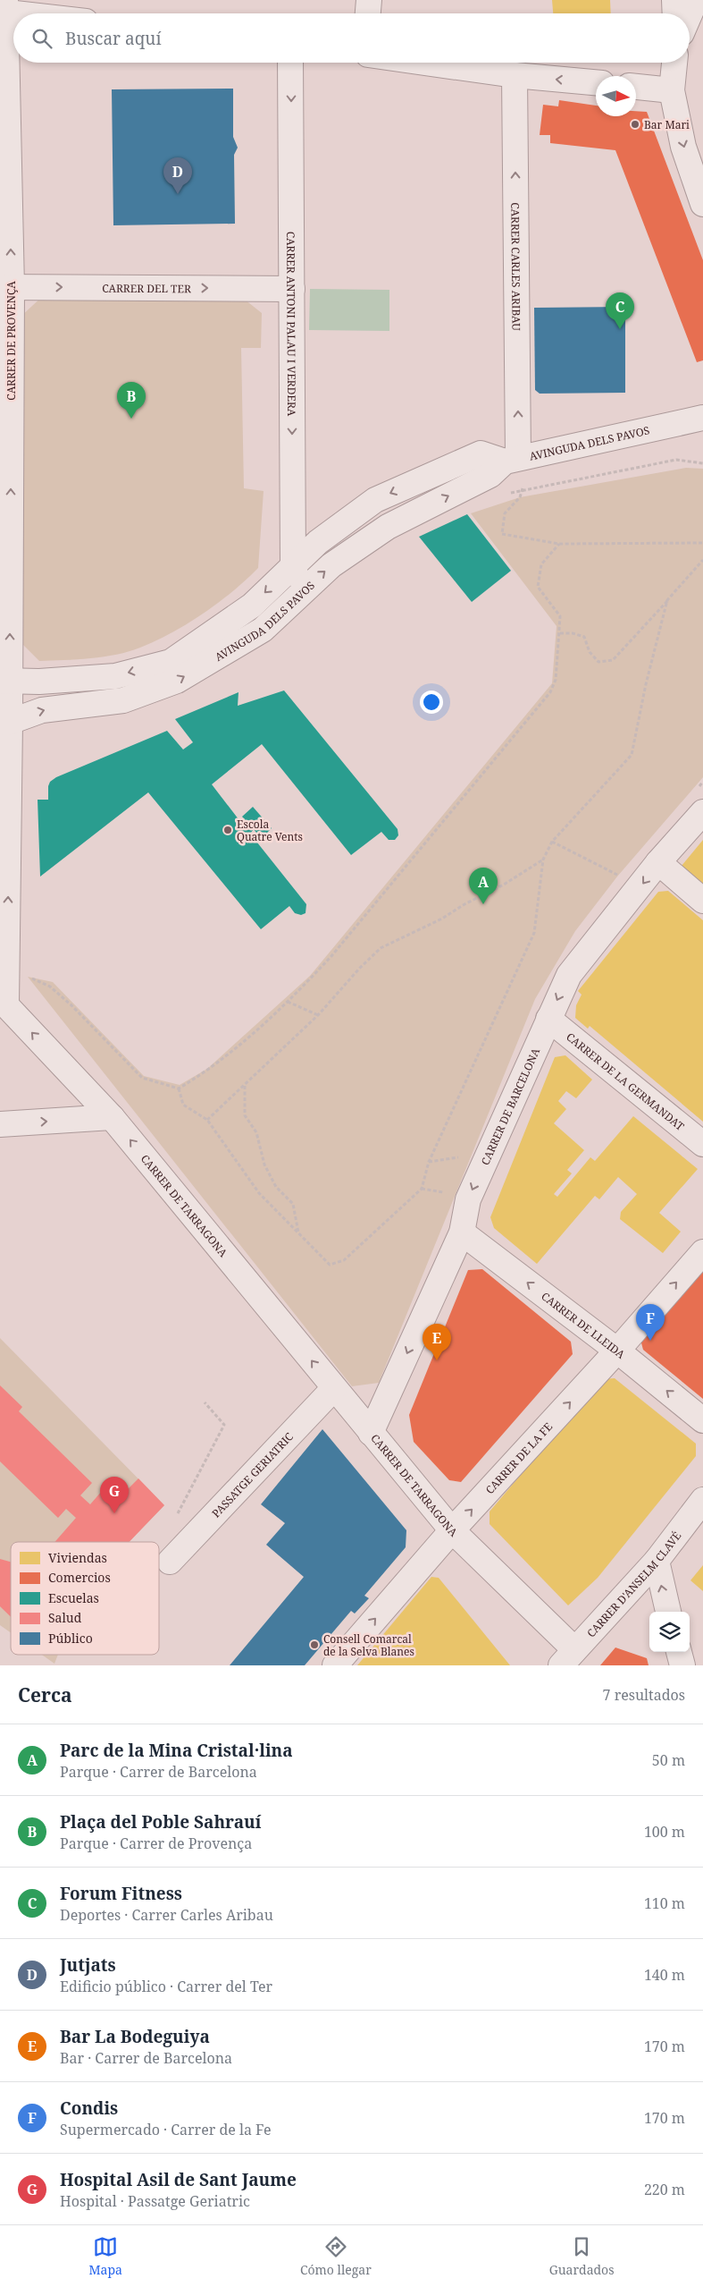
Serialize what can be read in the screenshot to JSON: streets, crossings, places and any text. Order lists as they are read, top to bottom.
{
  "streets": {
    "street": [
      "CARRER CARLES ARIBAU",
      "CARRER DEL TER",
      "CARRER ANTONI PALAU I VERDERA",
      "CARRER DE PROVENÇA",
      "AVINGUDA DELS PAVOS",
      "CARRER DE LA GERMANDAT",
      "CARRER DE BARCELONA",
      "CARRER DE TARRAGONA",
      "CARRER DE LLEIDA",
      "CARRER DE LA FE",
      "PASSATGE GERIATRIC",
      "CARRER D'ANSELM CLAVÉ"
    ]
  },
  "crossings": [
    ["CARRER CARLES ARIBAU", "AVINGUDA DELS PAVOS"],
    ["CARRER DEL TER", "CARRER ANTONI PALAU I VERDERA"],
    ["CARRER DEL TER", "CARRER DE PROVENÇA"],
    ["CARRER ANTONI PALAU I VERDERA", "AVINGUDA DELS PAVOS"],
    ["CARRER DE PROVENÇA", "AVINGUDA DELS PAVOS"],
    ["CARRER DE PROVENÇA", "CARRER DE TARRAGONA"],
    ["AVINGUDA DELS PAVOS", "CARRER DE TARRAGONA"],
    ["CARRER DE LA GERMANDAT", "CARRER DE BARCELONA"],
    ["CARRER DE BARCELONA", "CARRER DE TARRAGONA"],
    ["CARRER DE BARCELONA", "CARRER DE LLEIDA"],
    ["CARRER DE TARRAGONA", "CARRER DE LA FE"],
    ["CARRER DE TARRAGONA", "PASSATGE GERIATRIC"],
    ["CARRER DE TARRAGONA", "CARRER D'ANSELM CLAVÉ"],
    ["CARRER DE LLEIDA", "CARRER DE LA FE"]
  ],
  "one_way": [
    "CARRER DEL TER",
    "CARRER ANTONI PALAU I VERDERA",
    "CARRER DE PROVENÇA",
    "CARRER DE BARCELONA",
    "CARRER DE TARRAGONA",
    "CARRER DE LLEIDA",
    "CARRER DE LA FE"
  ],
  "places": ["Bar Mari", "Escola Quatre Vents", "Consell Comarcal de la Selva Blanes"],
  "legend": [
    "Viviendas",
    "Comercios",
    "Escuelas",
    "Salud",
    "Público"
  ],
  "north": "right",
  "page": {
    "search": "Buscar aquí",
    "pins": [
      "D",
      "C",
      "B",
      "A",
      "F",
      "E",
      "G"
    ],
    "heading": ["Cerca", "7 resultados"],
    "list": [
      {
        "mark": "A",
        "name": "Parc de la Mina Cristal·lina",
        "note": "Parque · Carrer de Barcelona",
        "value": "50 m"
      },
      {
        "mark": "B",
        "name": "Plaça del Poble Sahrauí",
        "note": "Parque · Carrer de Provença",
        "value": "100 m"
      },
      {
        "mark": "C",
        "name": "Forum Fitness",
        "note": "Deportes · Carrer Carles Aribau",
        "value": "110 m"
      },
      {
        "mark": "D",
        "name": "Jutjats",
        "note": "Edificio público · Carrer del Ter",
        "value": "140 m"
      },
      {
        "mark": "E",
        "name": "Bar La Bodeguiya",
        "note": "Bar · Carrer de Barcelona",
        "value": "170 m"
      },
      {
        "mark": "F",
        "name": "Condis",
        "note": "Supermercado · Carrer de la Fe",
        "value": "170 m"
      },
      {
        "mark": "G",
        "name": "Hospital Asil de Sant Jaume",
        "note": "Hospital · Passatge Geriatric",
        "value": "220 m"
      }
    ],
    "nav": ["Mapa", "Cómo llegar", "Guardados"]
  }
}
